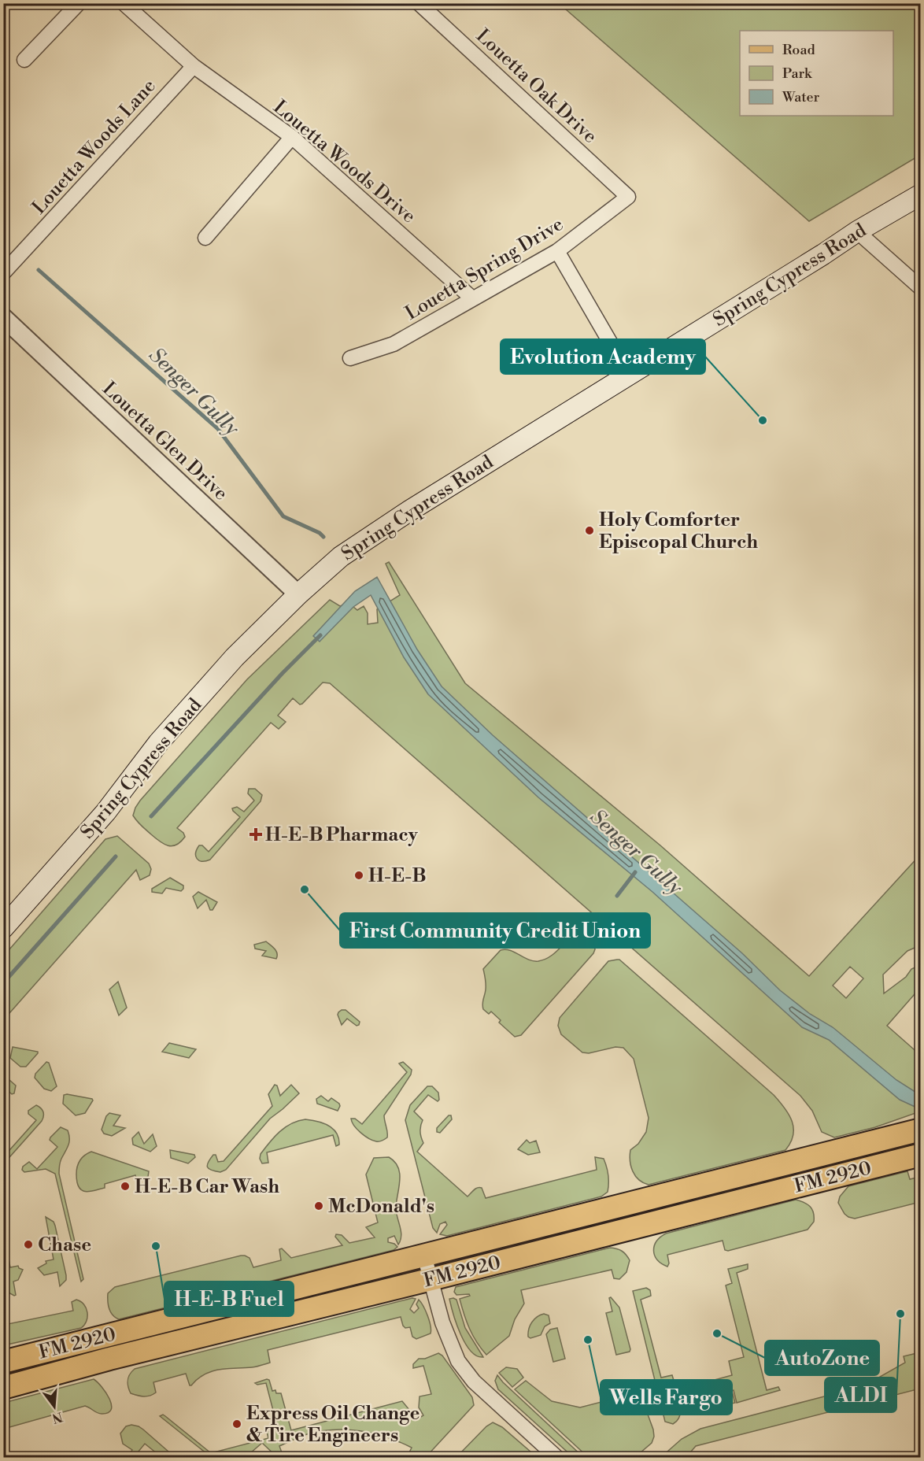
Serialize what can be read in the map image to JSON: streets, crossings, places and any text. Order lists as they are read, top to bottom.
{
  "streets": {
    "main road": ["Spring Cypress Road", "FM 2920"],
    "street": [
      "Louetta Oak Drive",
      "Louetta Woods Lane",
      "Louetta Woods Drive",
      "Louetta Spring Drive",
      "Louetta Glen Drive"
    ]
  },
  "crossings": [
    ["Louetta Oak Drive", "Louetta Spring Drive"],
    ["Louetta Woods Lane", "Louetta Woods Drive"],
    ["Louetta Woods Drive", "Louetta Spring Drive"],
    ["Spring Cypress Road", "Louetta Glen Drive"]
  ],
  "water": ["Senger Gully"],
  "places": {
    "other": [
      "Evolution Academy",
      "Holy Comforter Episcopal Church",
      "H-E-B",
      "First Community Credit Union",
      "H-E-B Car Wash",
      "McDonald's",
      "Chase",
      "H-E-B Fuel",
      "ALDI",
      "AutoZone",
      "Wells Fargo",
      "Express Oil Change & Tire Engineers"
    ],
    "health": ["H-E-B Pharmacy"]
  },
  "legend": ["Road", "Park", "Water"],
  "north": "bottom"
}
